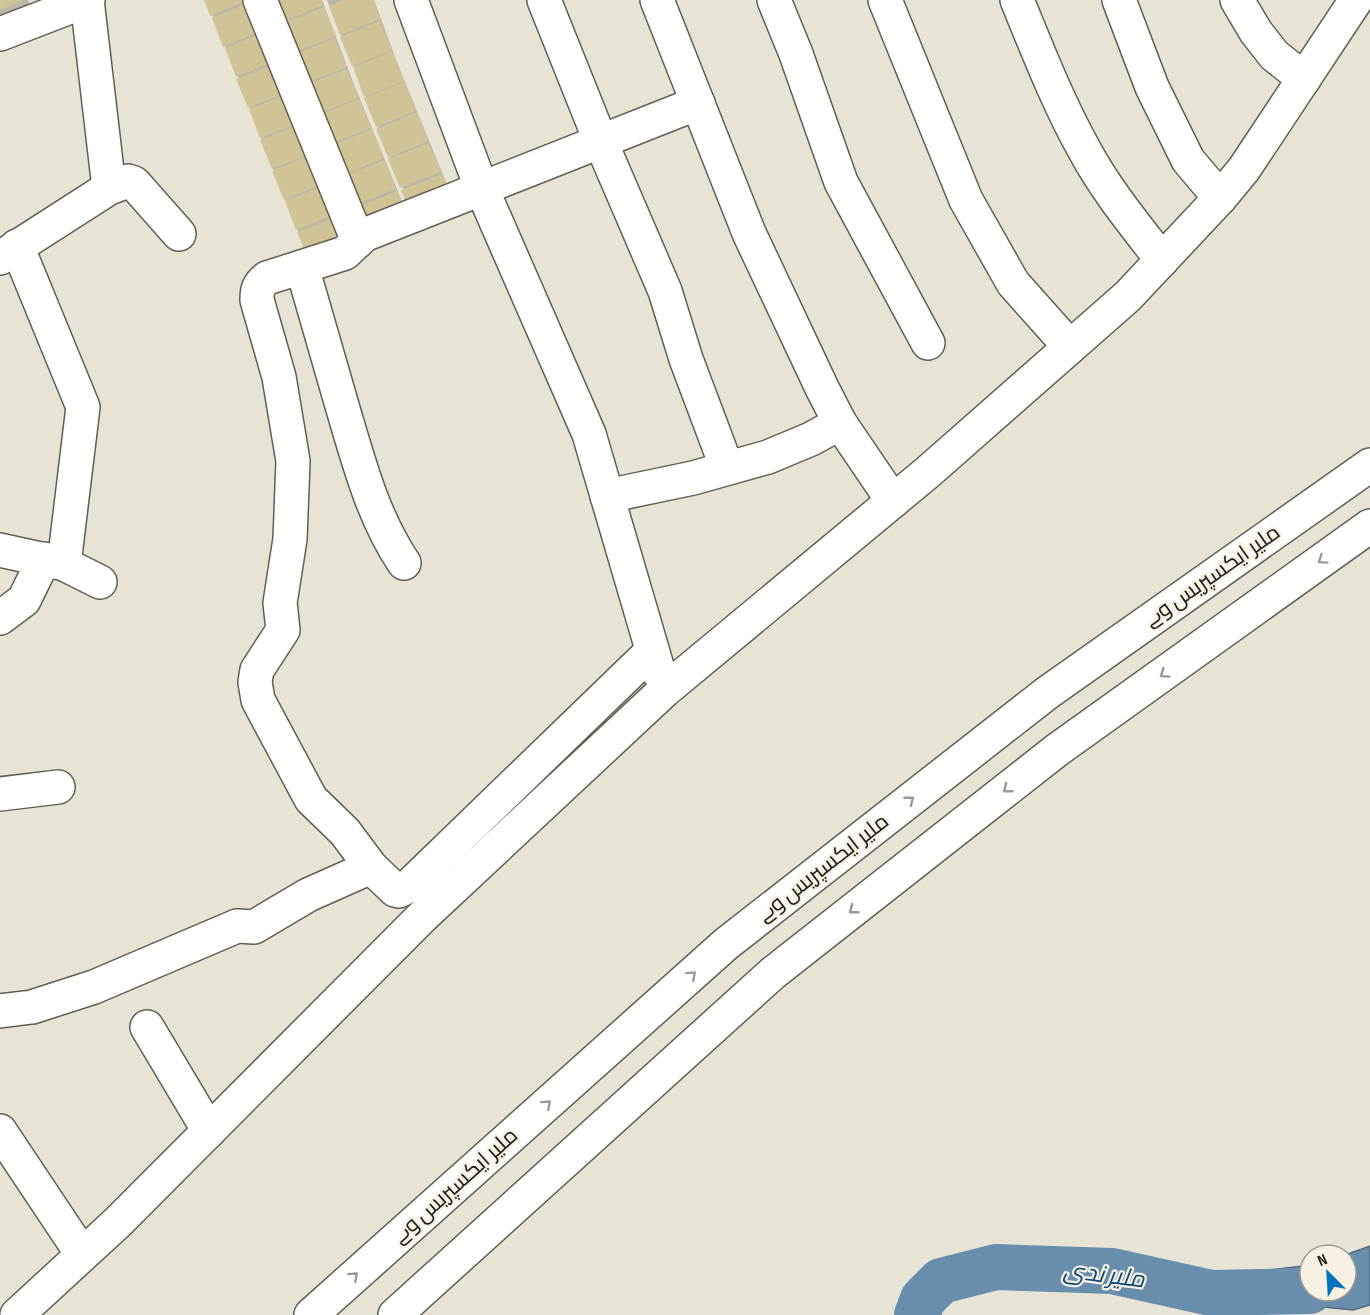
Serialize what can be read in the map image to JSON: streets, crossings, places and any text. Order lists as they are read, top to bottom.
{
  "streets": {
    "main road": ["ملیر ایکسپریس وے"]
  },
  "water": ["ملیر ندی"],
  "north": "top left"
}
